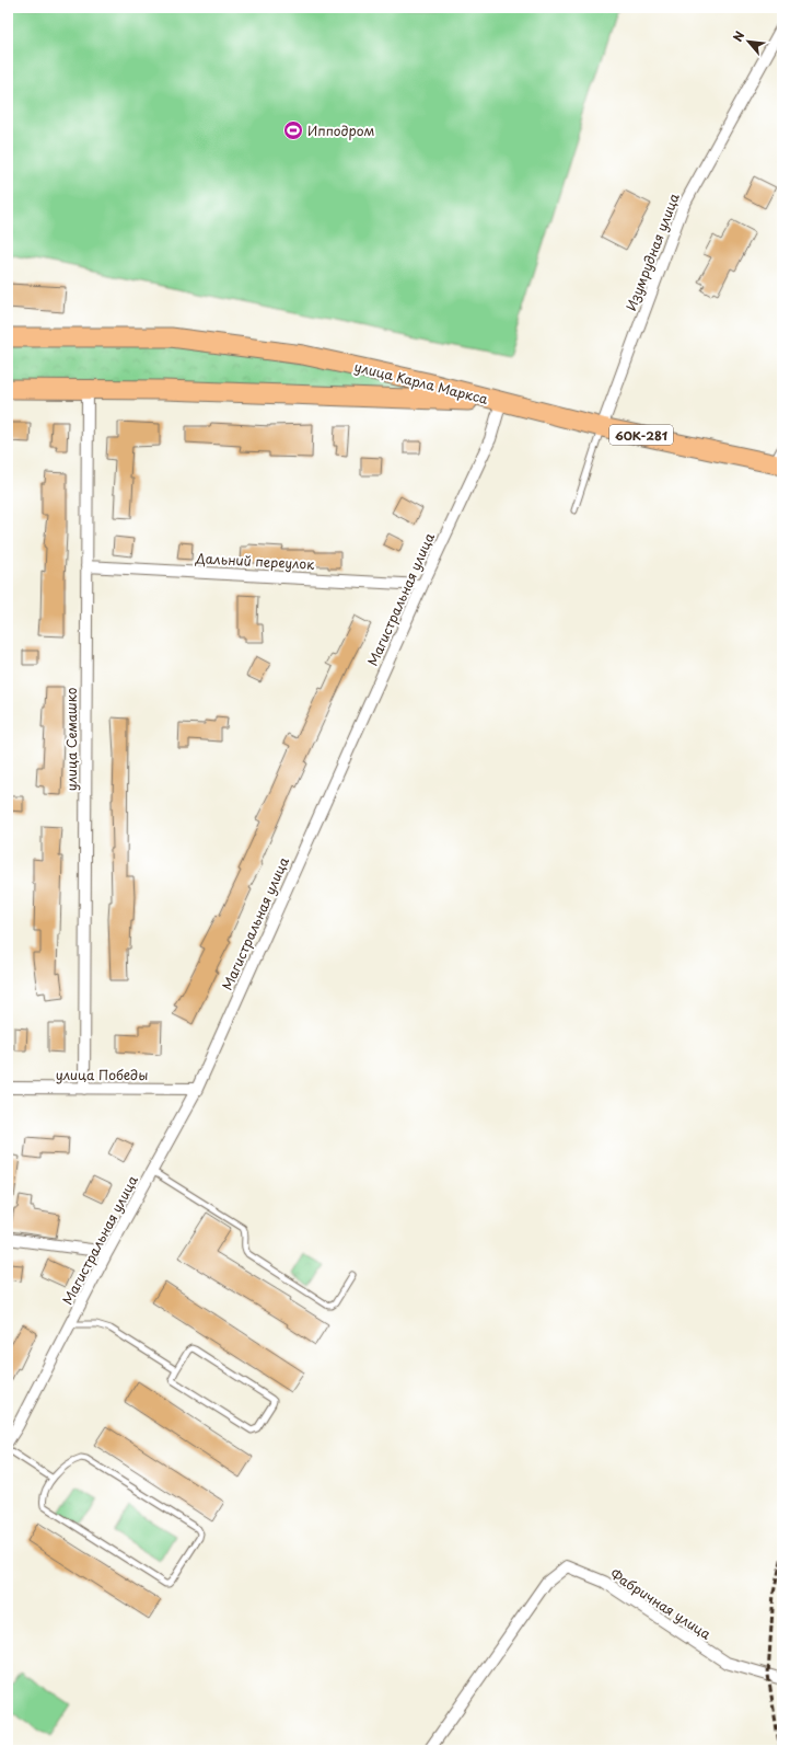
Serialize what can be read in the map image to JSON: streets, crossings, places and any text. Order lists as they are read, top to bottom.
{
  "streets": {
    "main road": ["улица Карла Маркса", "60К-281"],
    "street": [
      "Изумрудная улица",
      "Дальний переулок",
      "Магистральная улица",
      "улица Семашко",
      "улица Победы",
      "Фабричная улица"
    ]
  },
  "crossings": [
    ["Изумрудная улица", "60К-281"],
    ["улица Карла Маркса", "60К-281"],
    ["улица Карла Маркса", "Магистральная улица"],
    ["улица Карла Маркса", "улица Семашко"],
    ["60К-281", "Магистральная улица"],
    ["Дальний переулок", "Магистральная улица"],
    ["Дальний переулок", "улица Семашко"],
    ["Магистральная улица", "улица Победы"],
    ["улица Семашко", "улица Победы"]
  ],
  "places": {
    "sports": ["Ипподром"]
  },
  "north": "top left"
}
